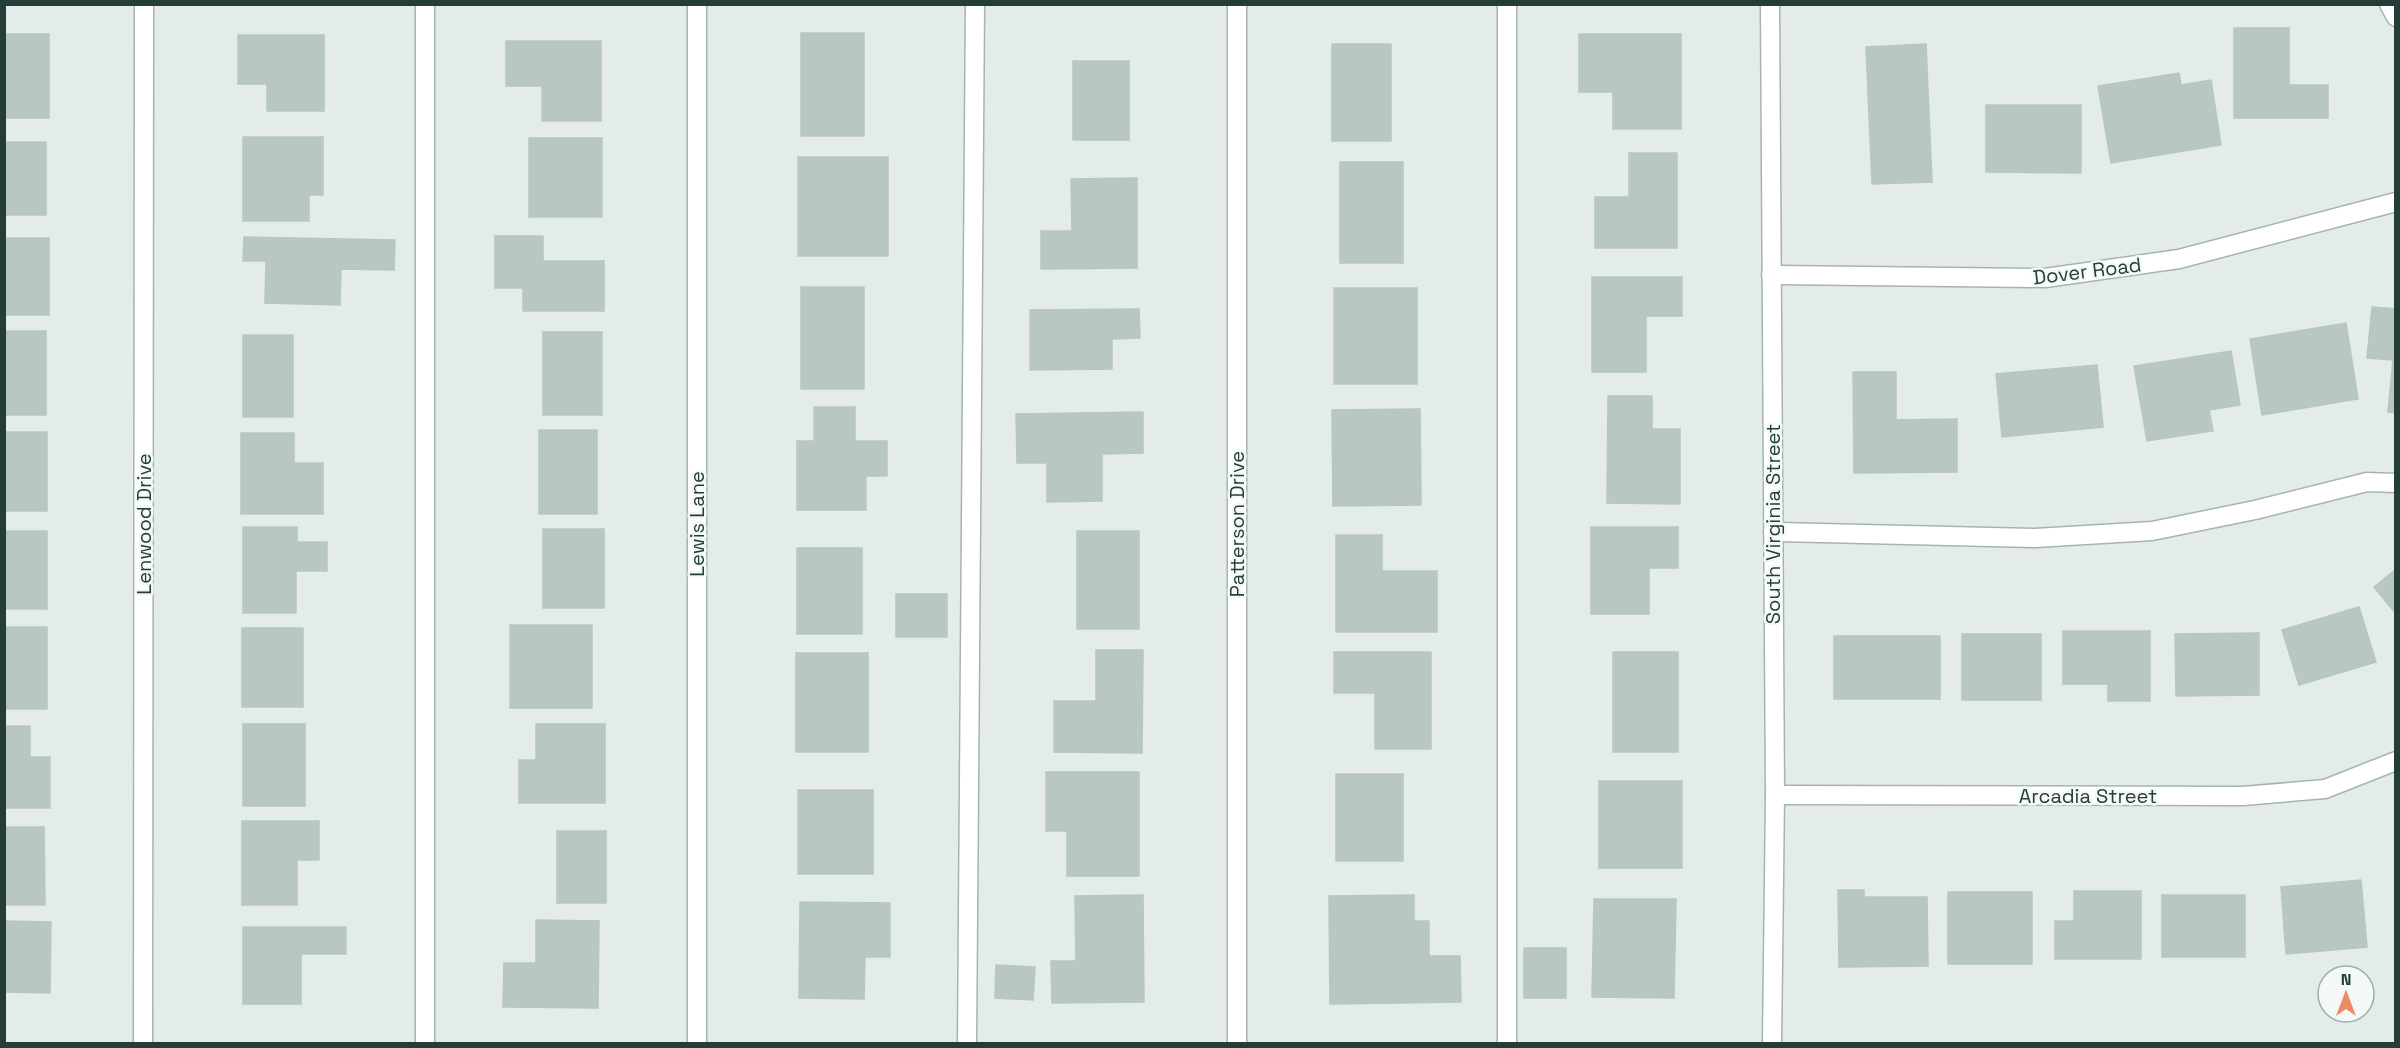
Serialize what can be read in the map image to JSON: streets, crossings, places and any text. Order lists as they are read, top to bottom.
{
  "streets": {
    "street": [
      "Dover Road",
      "Lenwood Drive",
      "Lewis Lane",
      "Patterson Drive",
      "South Virginia Street",
      "Arcadia Street"
    ]
  },
  "crossings": [
    ["Dover Road", "South Virginia Street"],
    ["South Virginia Street", "Arcadia Street"]
  ],
  "north": "top"
}
